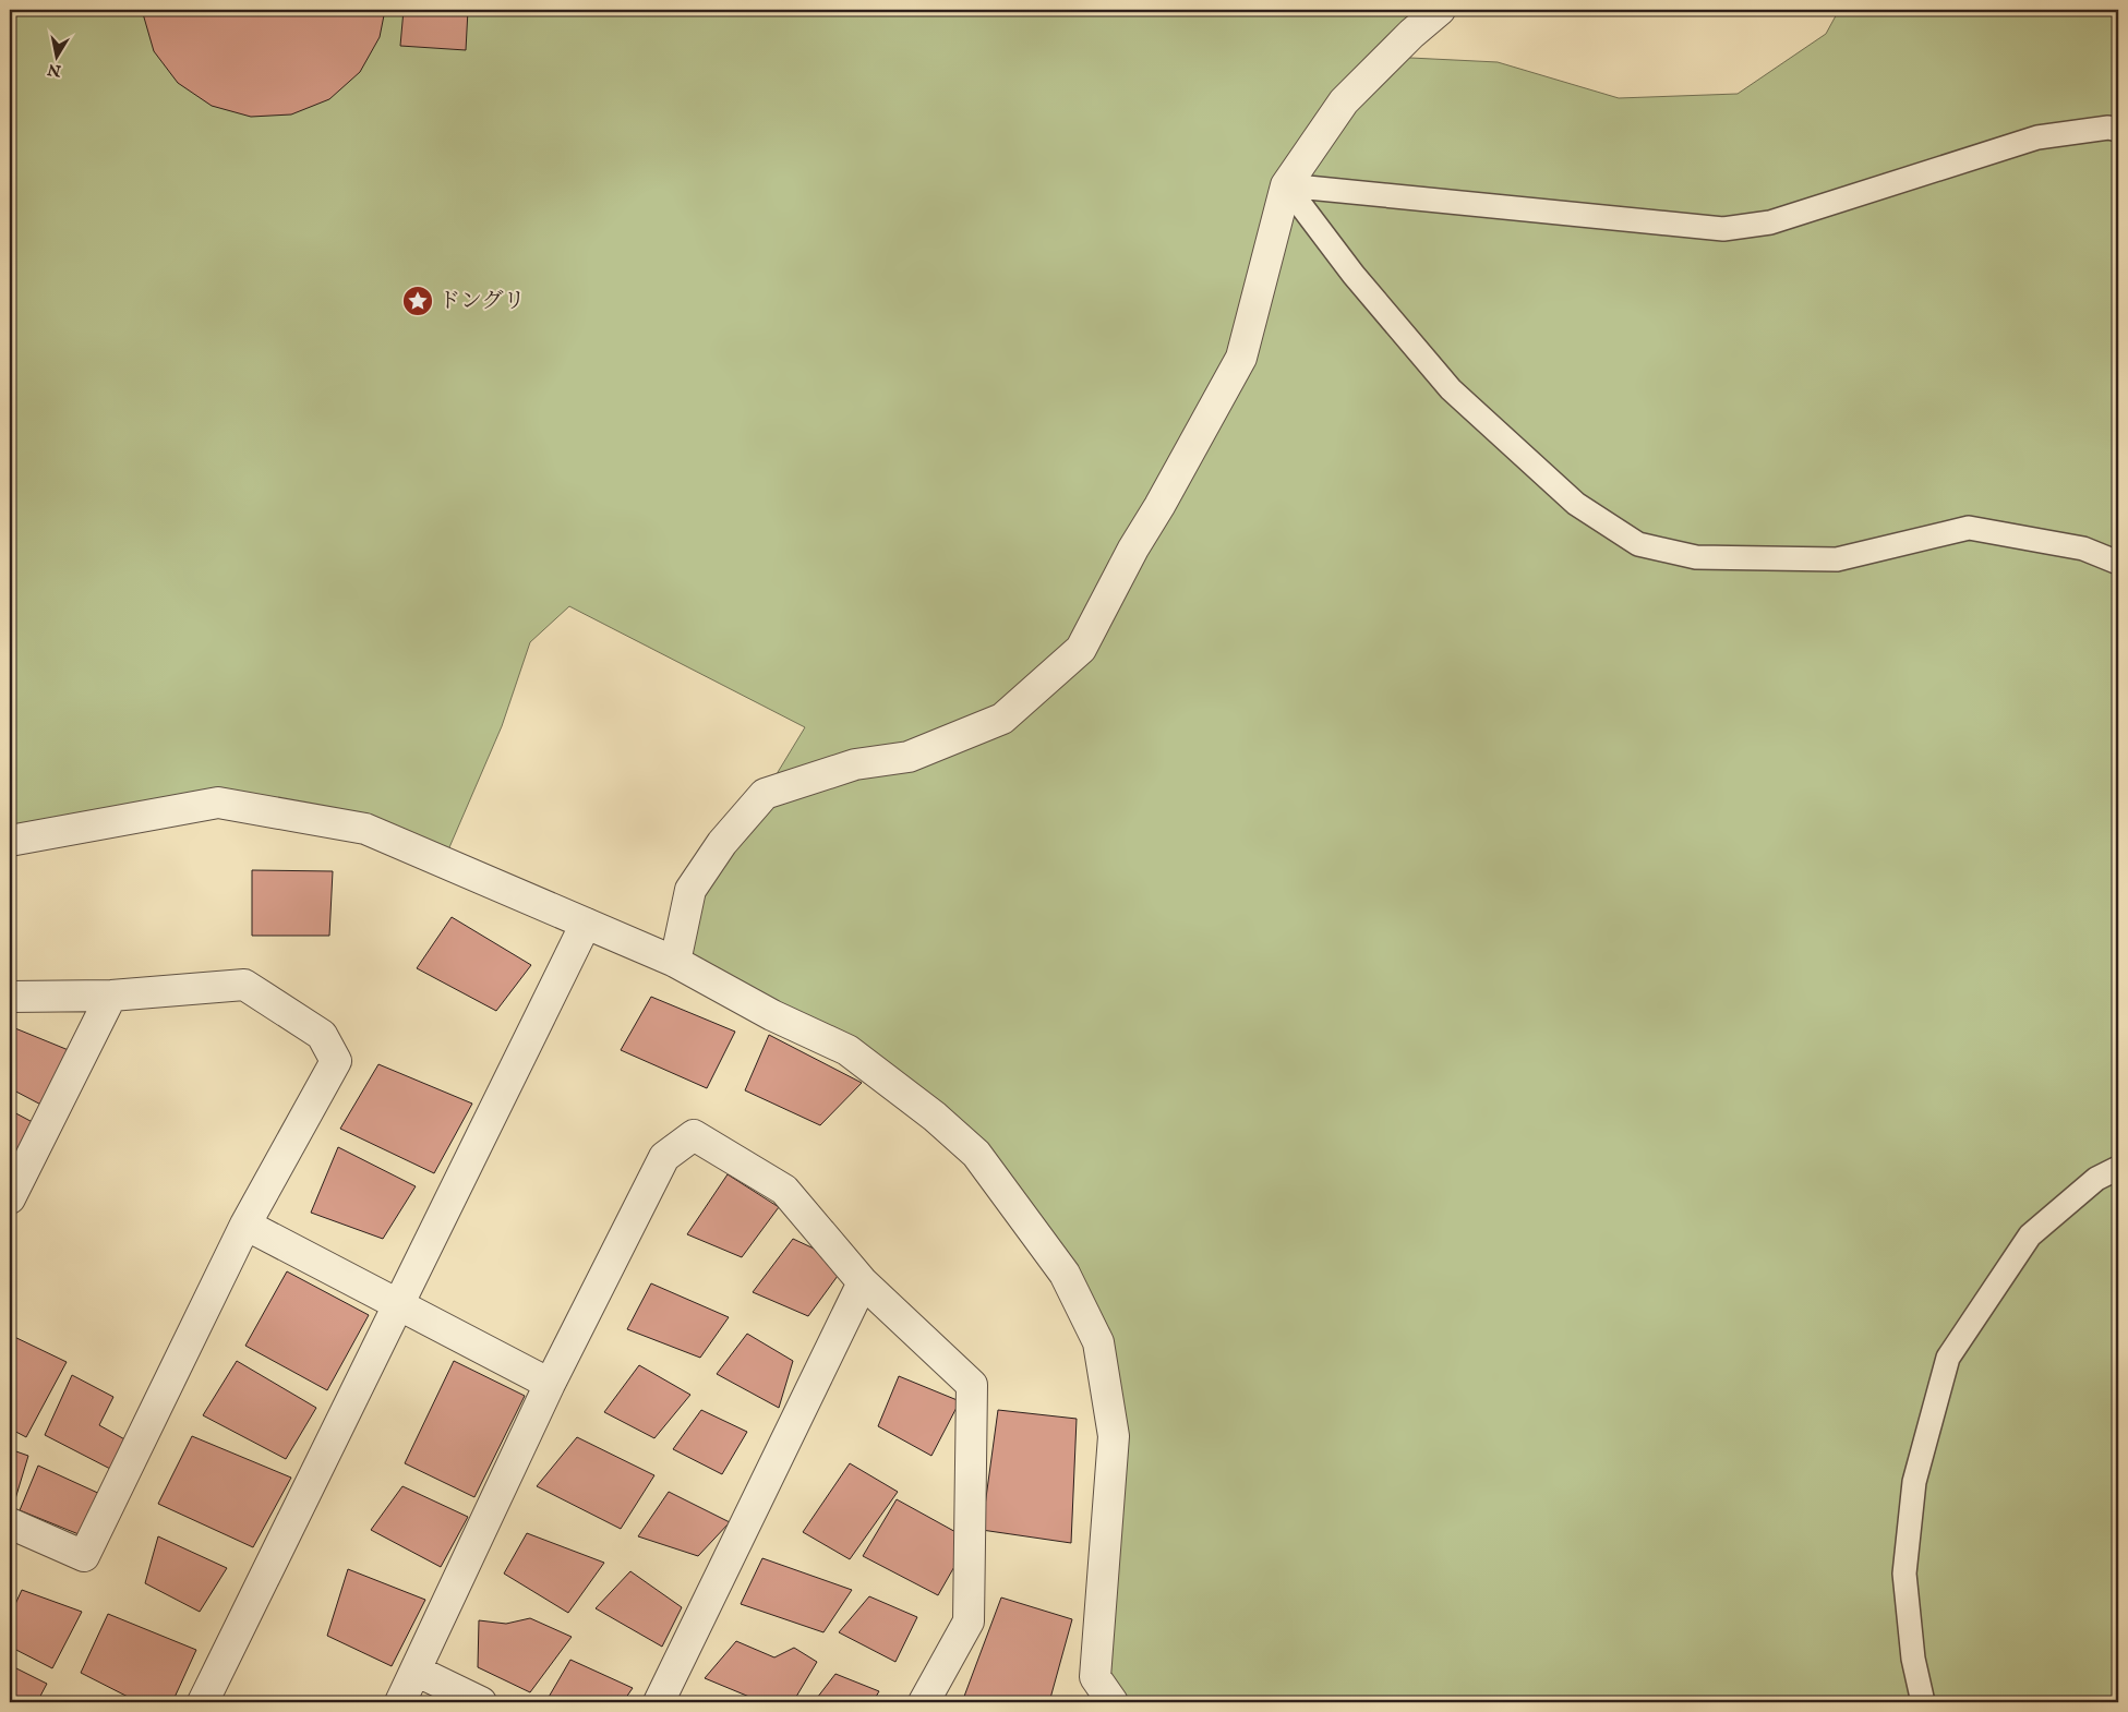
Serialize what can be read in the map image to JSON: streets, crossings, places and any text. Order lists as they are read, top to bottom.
{
  "places": {
    "place": ["ドングリ"]
  },
  "north": "bottom"
}
